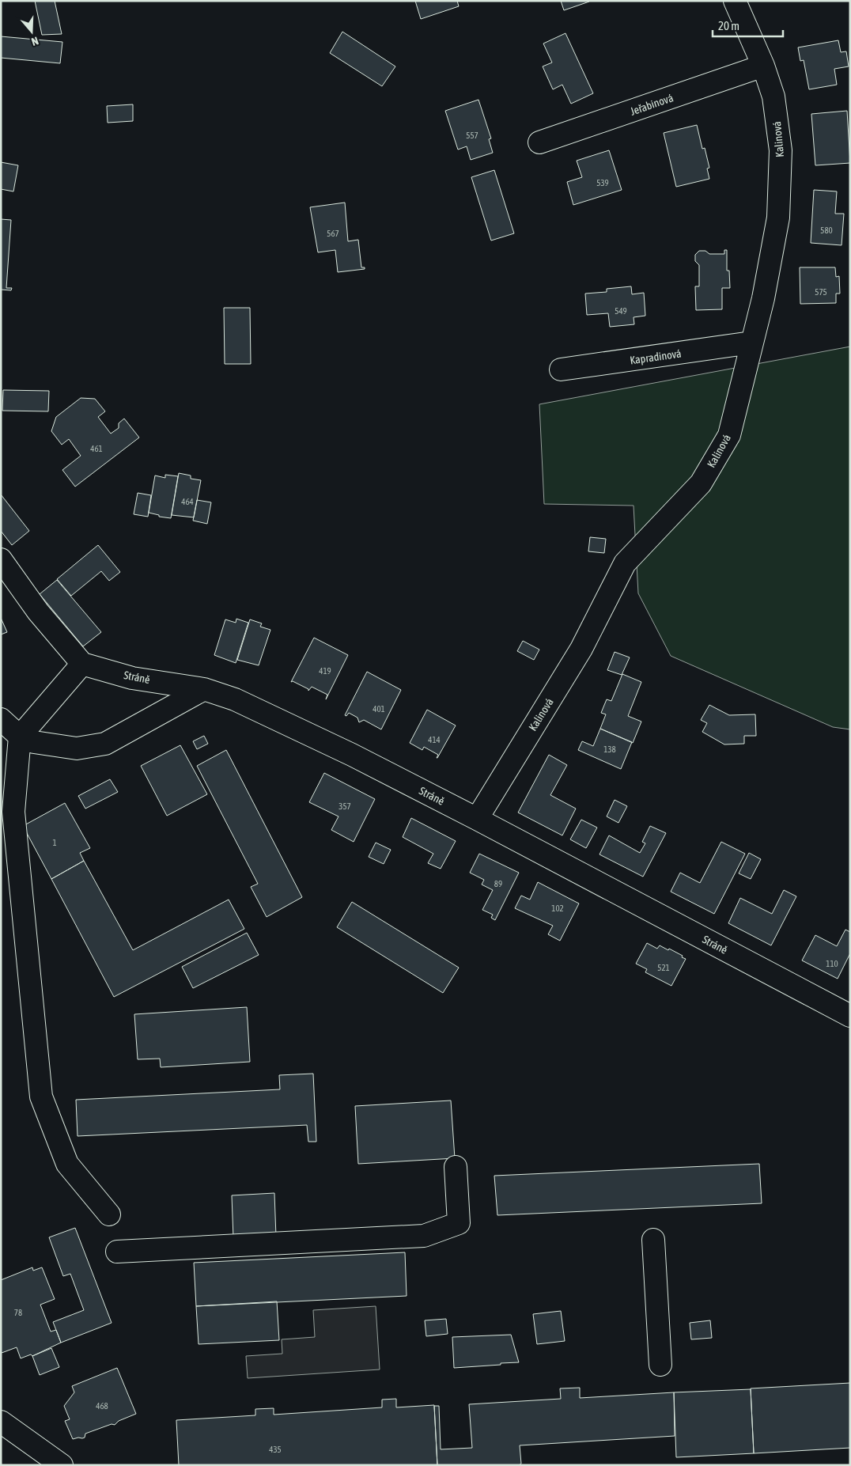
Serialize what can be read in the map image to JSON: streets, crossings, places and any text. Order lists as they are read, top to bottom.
{
  "streets": {
    "street": [
      "Jeřabinová",
      "Kalinová",
      "Kapradinová",
      "Stráně"
    ]
  },
  "crossings": [
    ["Jeřabinová", "Kalinová"],
    ["Kalinová", "Kapradinová"],
    ["Kalinová", "Stráně"]
  ],
  "house_numbers": [
    "557",
    "539",
    "580",
    "567",
    "575",
    "549",
    "461",
    "464",
    "419",
    "401",
    "414",
    "138",
    "357",
    "1",
    "89",
    "102",
    "110",
    "521",
    "78",
    "468",
    "435"
  ],
  "scale_bar": "20 m",
  "north": "bottom"
}
